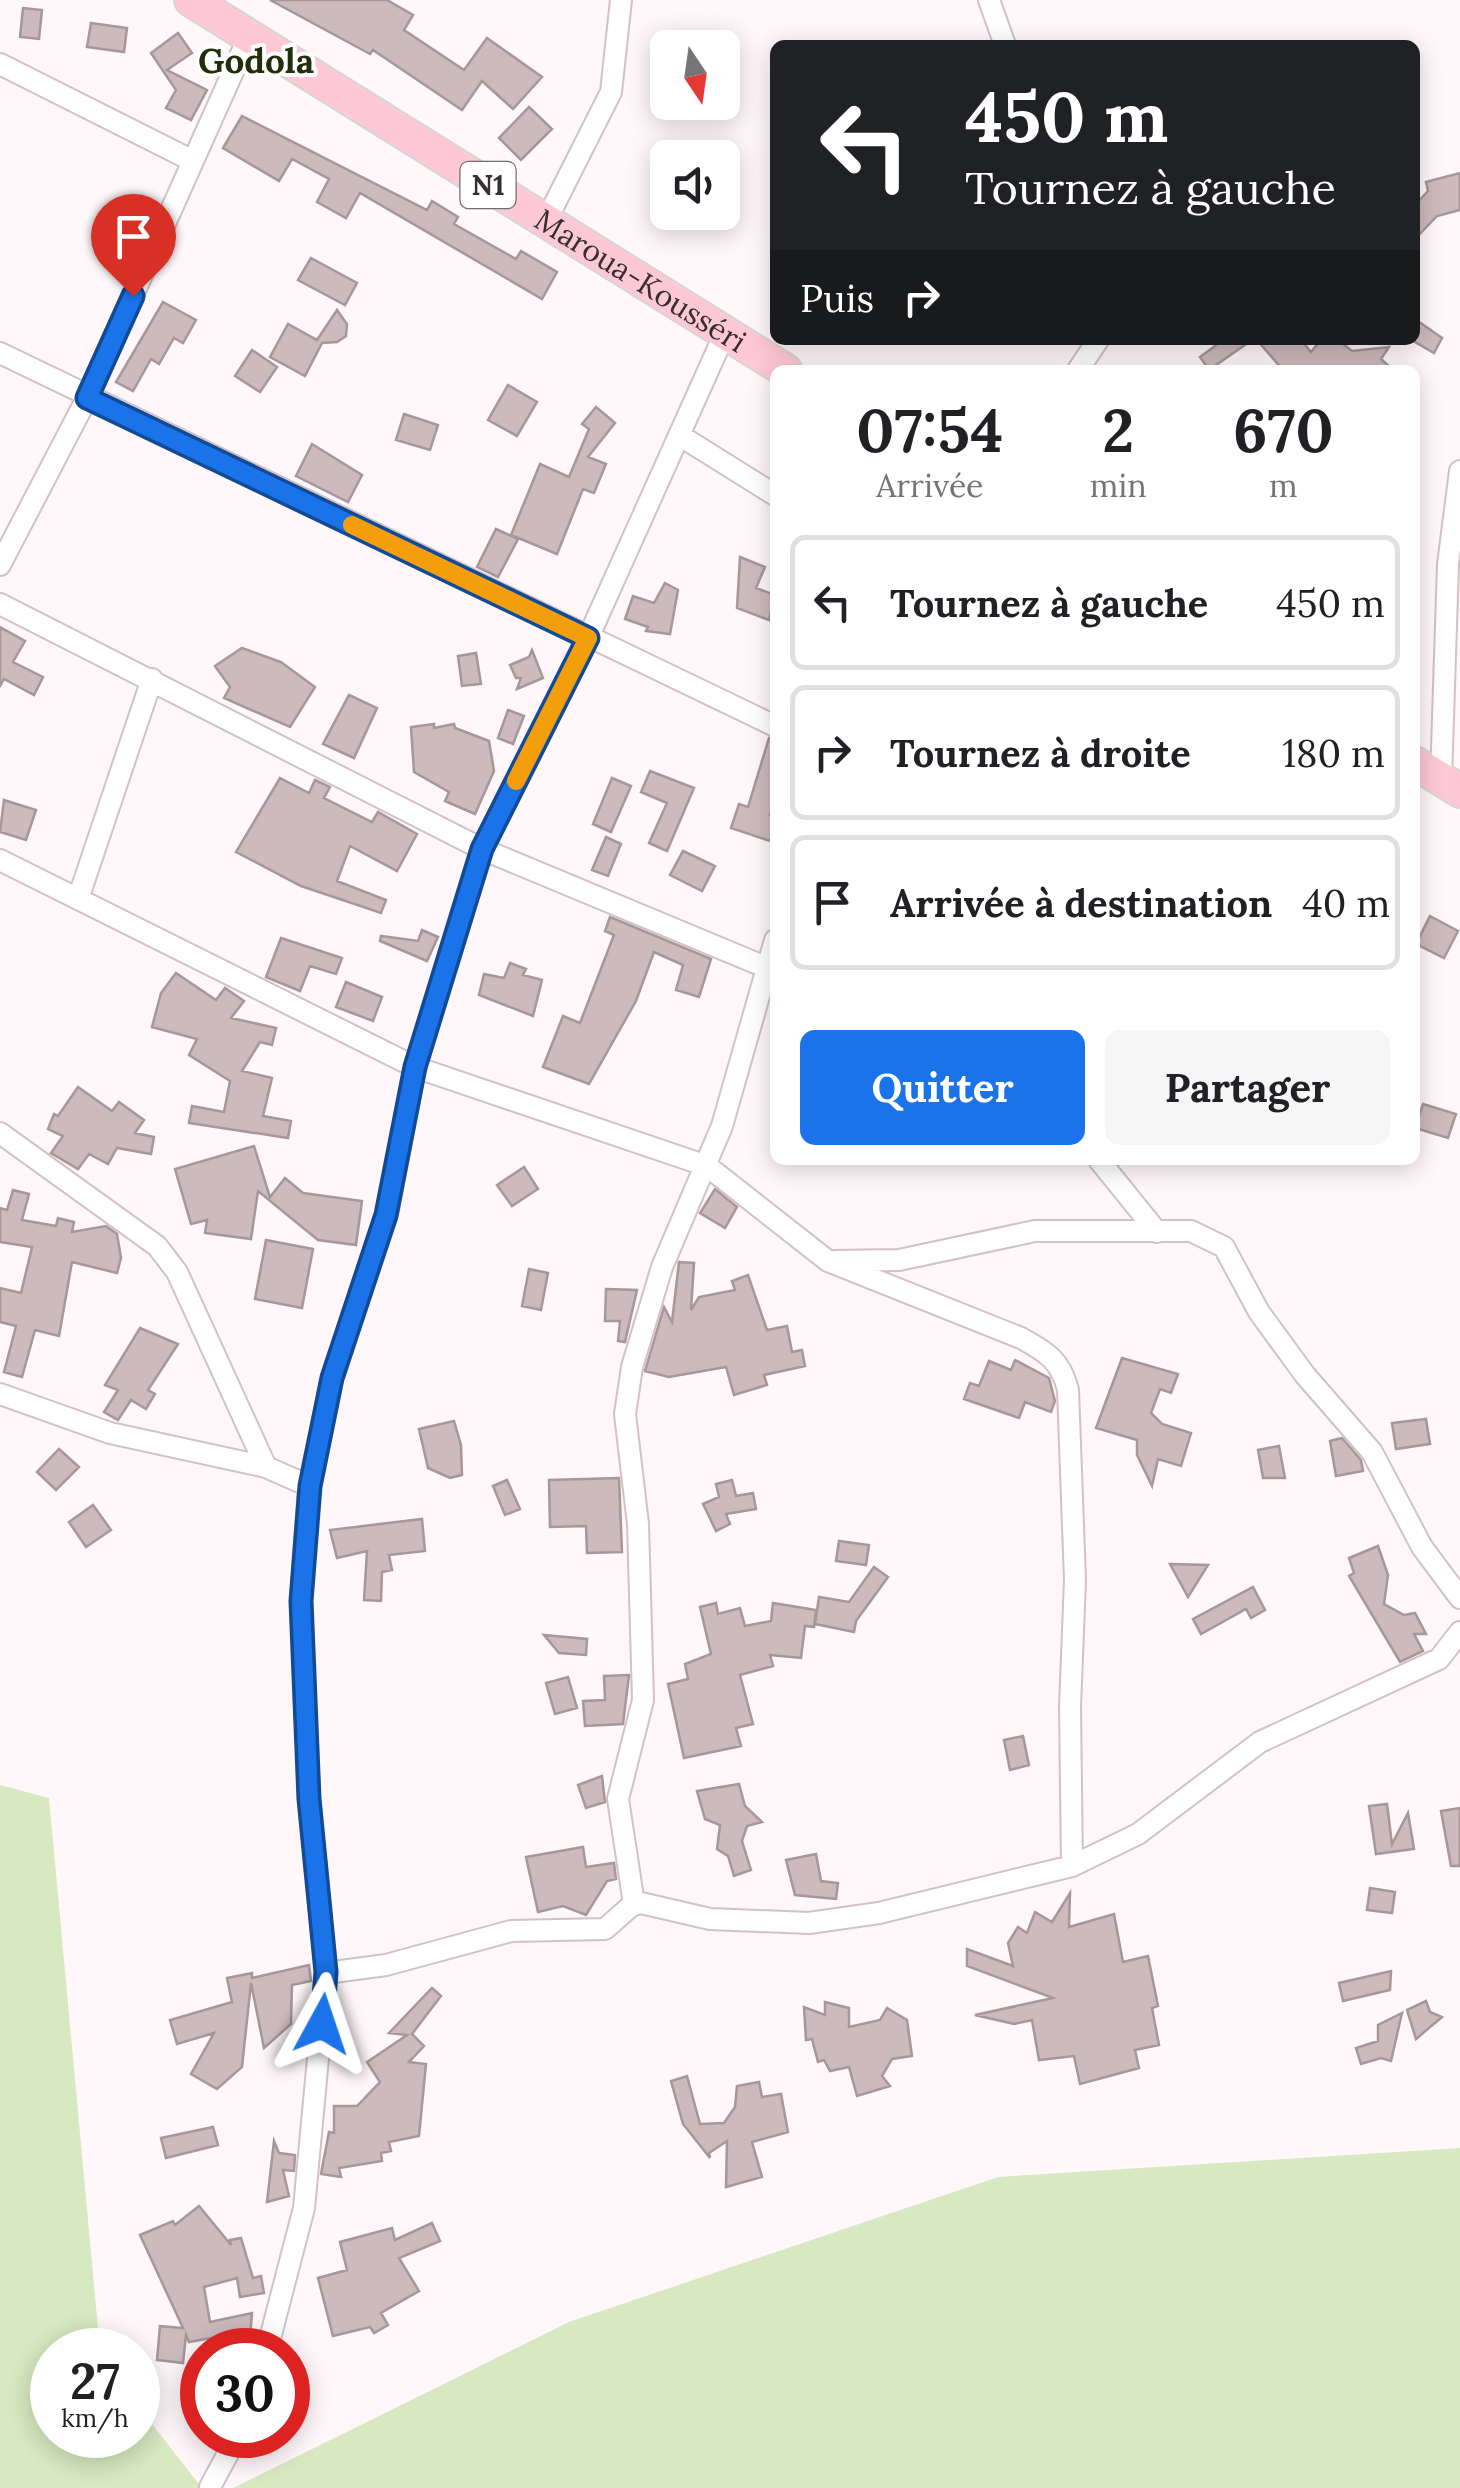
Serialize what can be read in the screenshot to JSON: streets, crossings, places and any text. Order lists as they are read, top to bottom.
{
  "streets": {
    "highway": ["N1", "Maroua-Kousséri"]
  },
  "districts": ["Godola"],
  "north": "bottom",
  "page": {
    "turn": ["450 m", "Tournez à gauche"],
    "then": "Puis",
    "eta": [
      "07:54",
      "Arrivée",
      "2",
      "min",
      "670",
      "m"
    ],
    "list": [
      {
        "name": "Tournez à gauche",
        "value": "450 m"
      },
      {
        "name": "Tournez à droite",
        "value": "180 m"
      },
      {
        "name": "Arrivée à destination",
        "value": "40 m"
      }
    ],
    "buttons": ["Quitter", "Partager"],
    "speed": "27 km/h",
    "limit": "30"
  }
}
